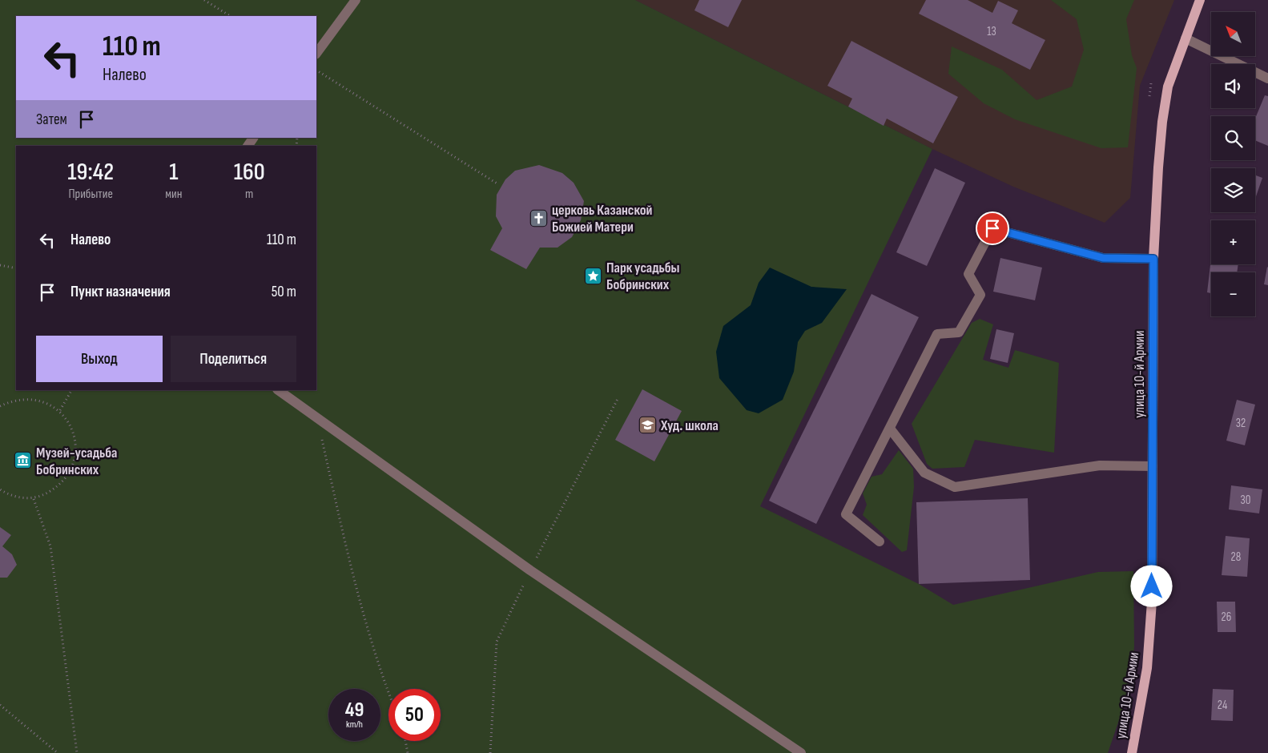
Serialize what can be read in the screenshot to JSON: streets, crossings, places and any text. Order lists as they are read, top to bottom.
{
  "streets": {
    "main road": ["улица 10-й Армии"]
  },
  "places": {
    "church": ["церковь Казанской Божией Матери"],
    "place": ["Парк усадьбы Бобринских"],
    "school or university": ["Худ. школа"],
    "museum": ["Музей-усадьба Бобринских"]
  },
  "house_numbers": [
    "13",
    "32",
    "30",
    "28",
    "26",
    "24"
  ],
  "north": "top left",
  "page": {
    "map_buttons": ["+", "−"],
    "turn": ["110 m", "Налево"],
    "then": "Затем",
    "eta": [
      "19:42",
      "Прибытие",
      "1",
      "мин",
      "160",
      "m"
    ],
    "list": [
      {
        "name": "Налево",
        "value": "110 m"
      },
      {
        "name": "Пункт назначения",
        "value": "50 m"
      }
    ],
    "buttons": ["Выход", "Поделиться"],
    "speed": "49 km/h",
    "limit": "50"
  }
}
